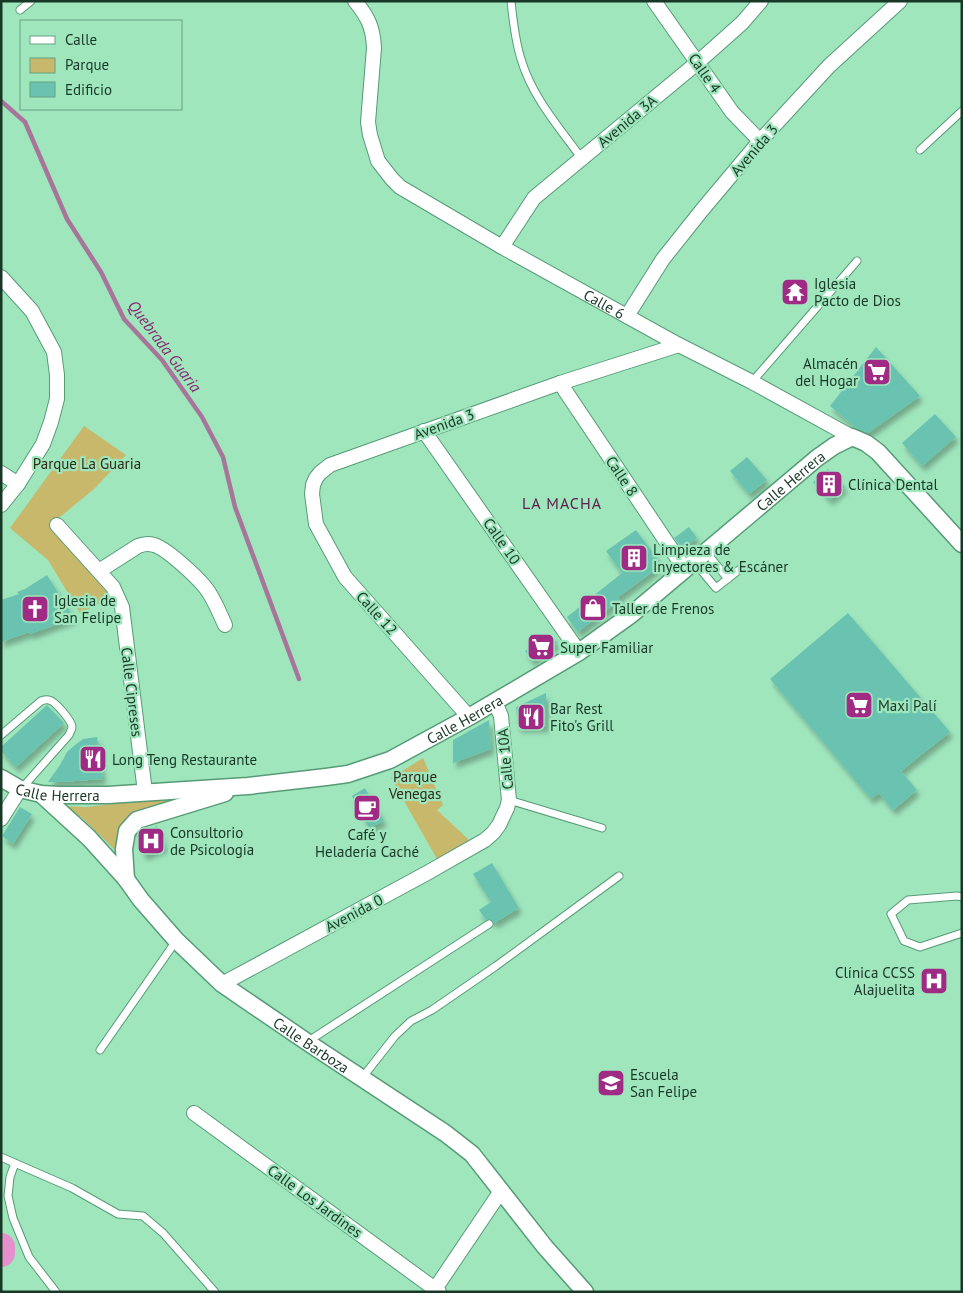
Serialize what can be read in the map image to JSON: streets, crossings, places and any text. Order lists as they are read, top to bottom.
{
  "streets": {
    "street": [
      "Calle 4",
      "Avenida 3A",
      "Avenida 3",
      "Calle 6",
      "Calle 8",
      "Calle Herrera",
      "Calle 10",
      "Calle 12",
      "Calle Cipreses",
      "Calle 10A",
      "Avenida 0",
      "Calle Barboza",
      "Calle Los Jardines"
    ]
  },
  "crossings": [
    ["Calle 4", "Avenida 3A"],
    ["Calle 4", "Avenida 3"],
    ["Avenida 3A", "Calle 6"],
    ["Avenida 3", "Calle 6"],
    ["Avenida 3", "Calle 8"],
    ["Avenida 3", "Calle 10"],
    ["Avenida 3", "Calle 12"],
    ["Calle 6", "Calle Herrera"],
    ["Calle 8", "Calle Herrera"],
    ["Calle Herrera", "Calle 10"],
    ["Calle Herrera", "Calle 12"],
    ["Calle Herrera", "Calle Cipreses"],
    ["Calle Herrera", "Calle 10A"],
    ["Calle Herrera", "Calle Barboza"],
    ["Calle 10A", "Avenida 0"],
    ["Avenida 0", "Calle Barboza"]
  ],
  "districts": ["LA MACHA"],
  "water": ["Quebrada Guaria"],
  "parks": ["Parque La Guaria", "Parque Venegas"],
  "places": {
    "temple": ["Iglesia Pacto de Dios"],
    "supermarket": ["Almacén del Hogar", "Super Familiar", "Maxi Palí"],
    "building": ["Clínica Dental", "Limpieza de Inyectores & Escáner"],
    "shop": ["Taller de Frenos"],
    "church": ["Iglesia de San Felipe"],
    "restaurant": ["Bar Rest Fito's Grill", "Long Teng Restaurante"],
    "cafe": ["Café y Heladería Caché"],
    "hospital": ["Consultorio de Psicología", "Clínica CCSS Alajuelita"],
    "school or university": ["Escuela San Felipe"]
  },
  "legend": ["Calle", "Parque", "Edificio"]
}
